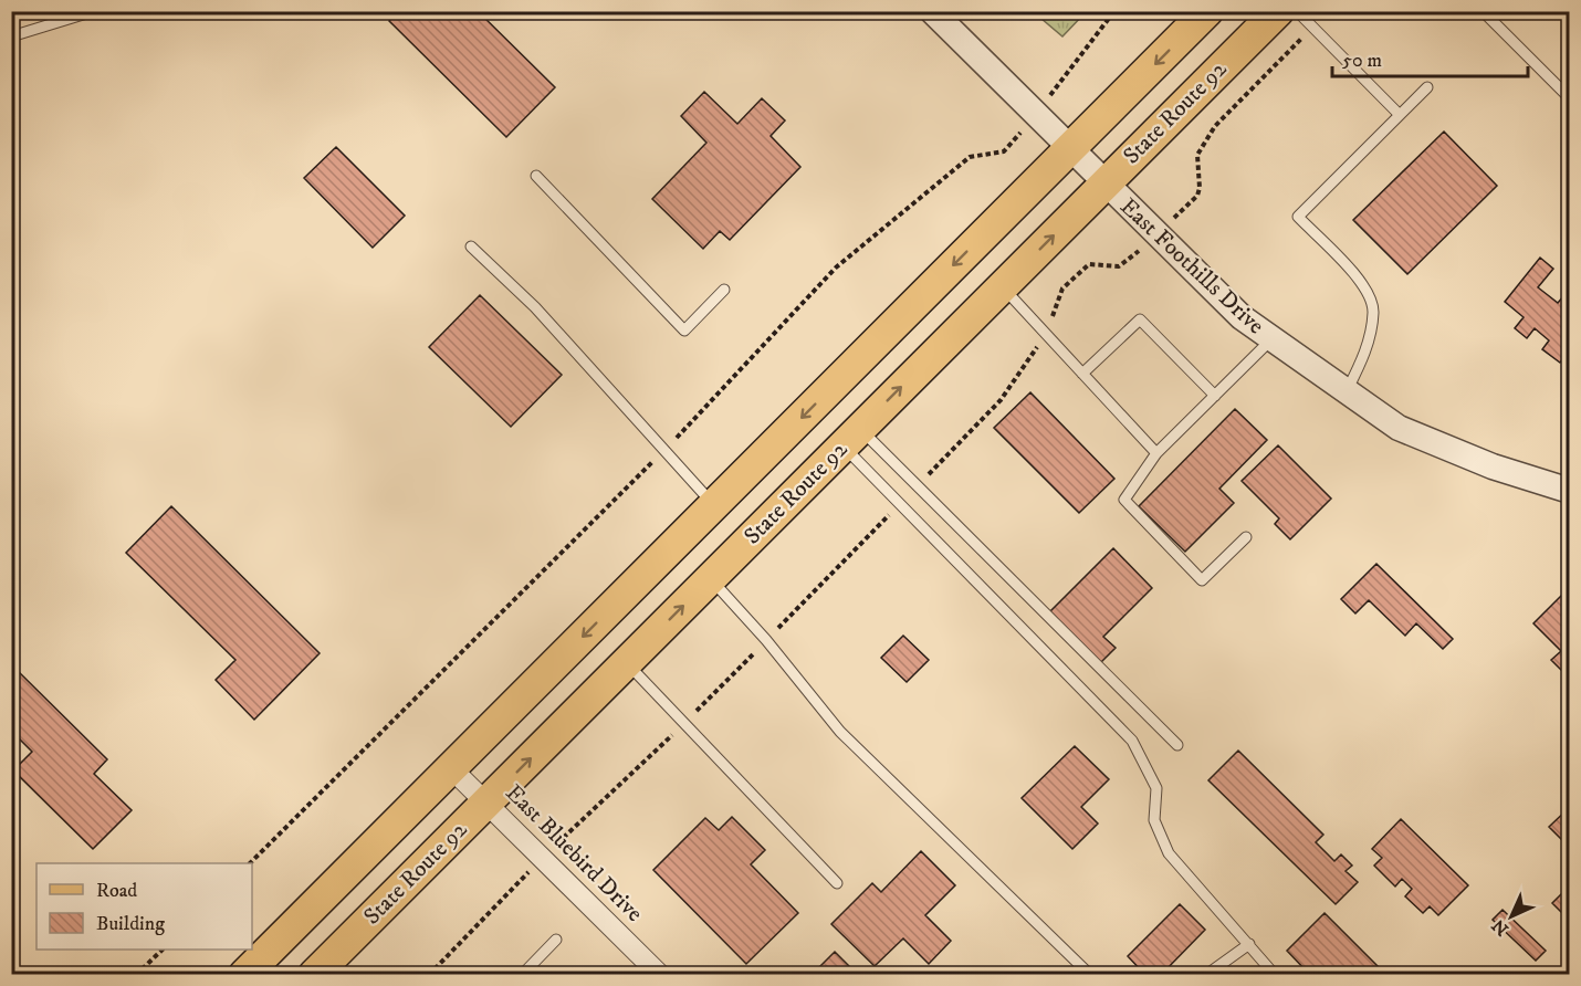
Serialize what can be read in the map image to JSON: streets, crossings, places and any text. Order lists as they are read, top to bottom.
{
  "streets": {
    "main road": ["State Route 92"],
    "street": ["East Foothills Drive", "East Bluebird Drive"]
  },
  "crossings": [
    ["State Route 92", "East Foothills Drive"],
    ["State Route 92", "East Bluebird Drive"]
  ],
  "legend": ["Road", "Building"],
  "scale_bar": "50 m",
  "north": "bottom left"
}
